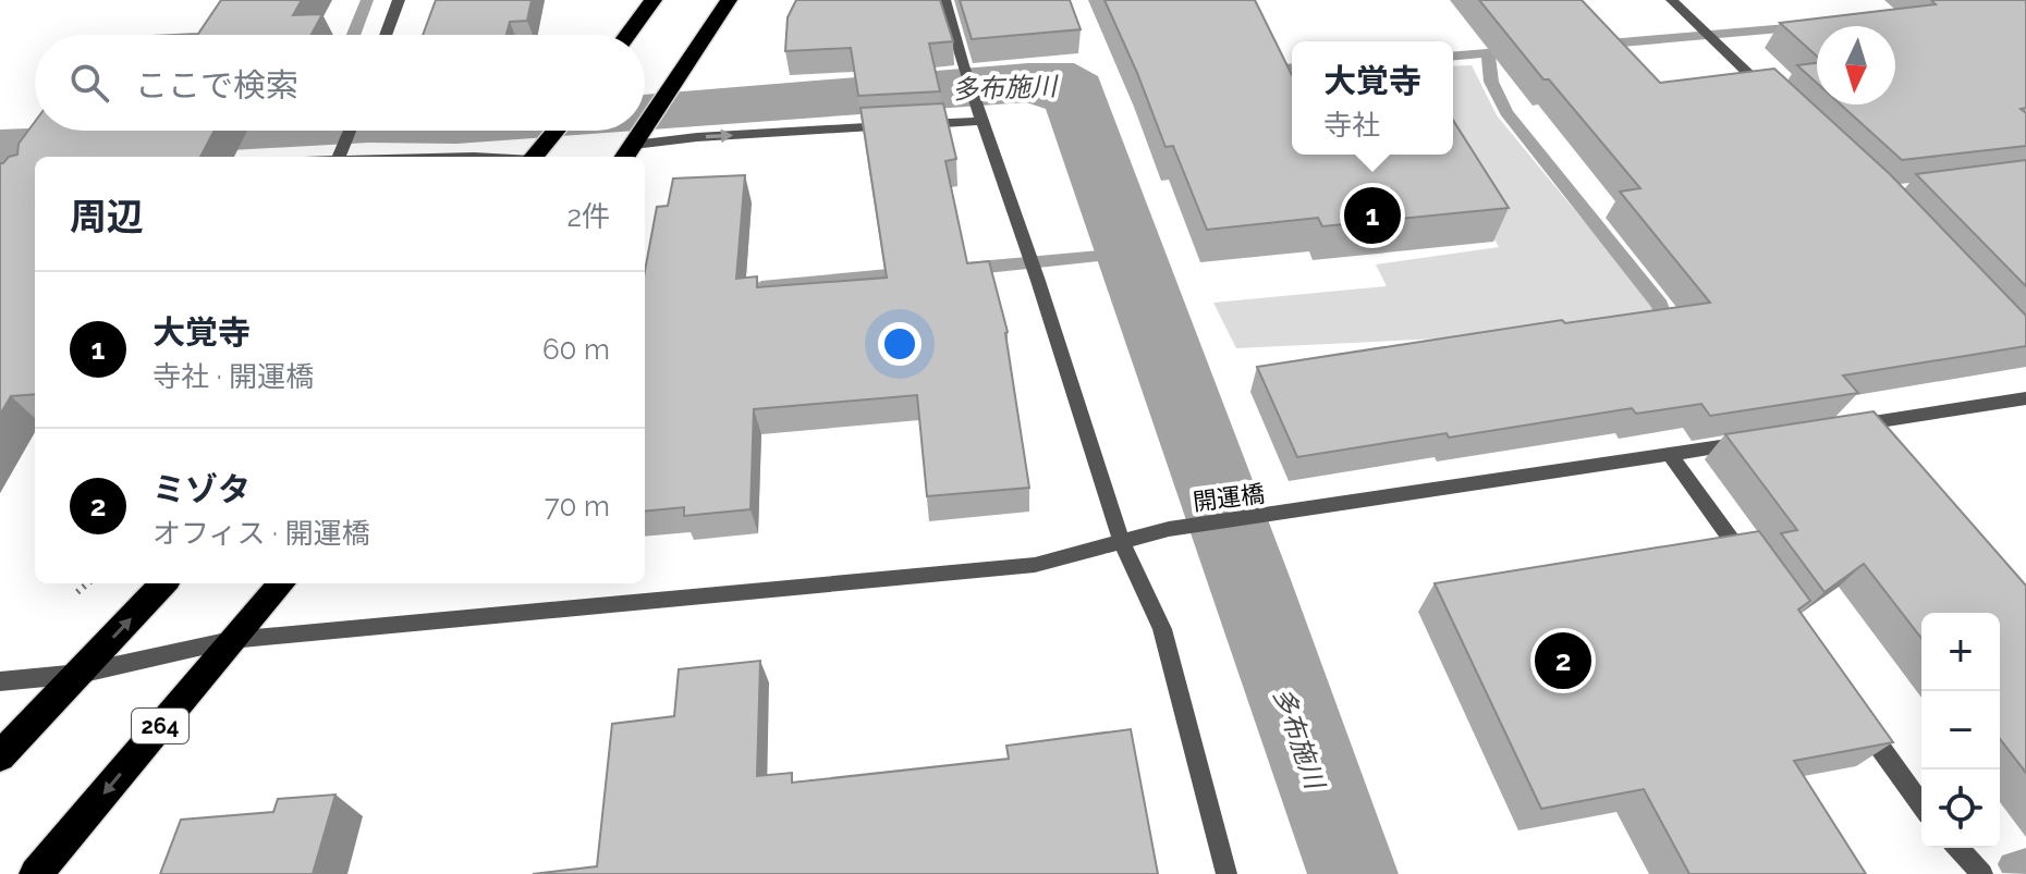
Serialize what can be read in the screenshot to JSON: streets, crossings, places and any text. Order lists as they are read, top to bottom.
{
  "streets": {
    "highway": ["264"],
    "street": ["開運橋"]
  },
  "crossings": [
    ["開運橋", "264"]
  ],
  "water": ["多布施川"],
  "north": "bottom",
  "page": {
    "search": "ここで検索",
    "popup": ["大覚寺", "寺社"],
    "heading": ["周辺", "2件"],
    "pins": ["1", "2"],
    "list": [
      {
        "mark": "1",
        "name": "大覚寺",
        "note": "寺社 · 開運橋",
        "value": "60 m"
      },
      {
        "mark": "2",
        "name": "ミゾタ",
        "note": "オフィス · 開運橋",
        "value": "70 m"
      }
    ],
    "map_buttons": ["+", "−"]
  }
}
